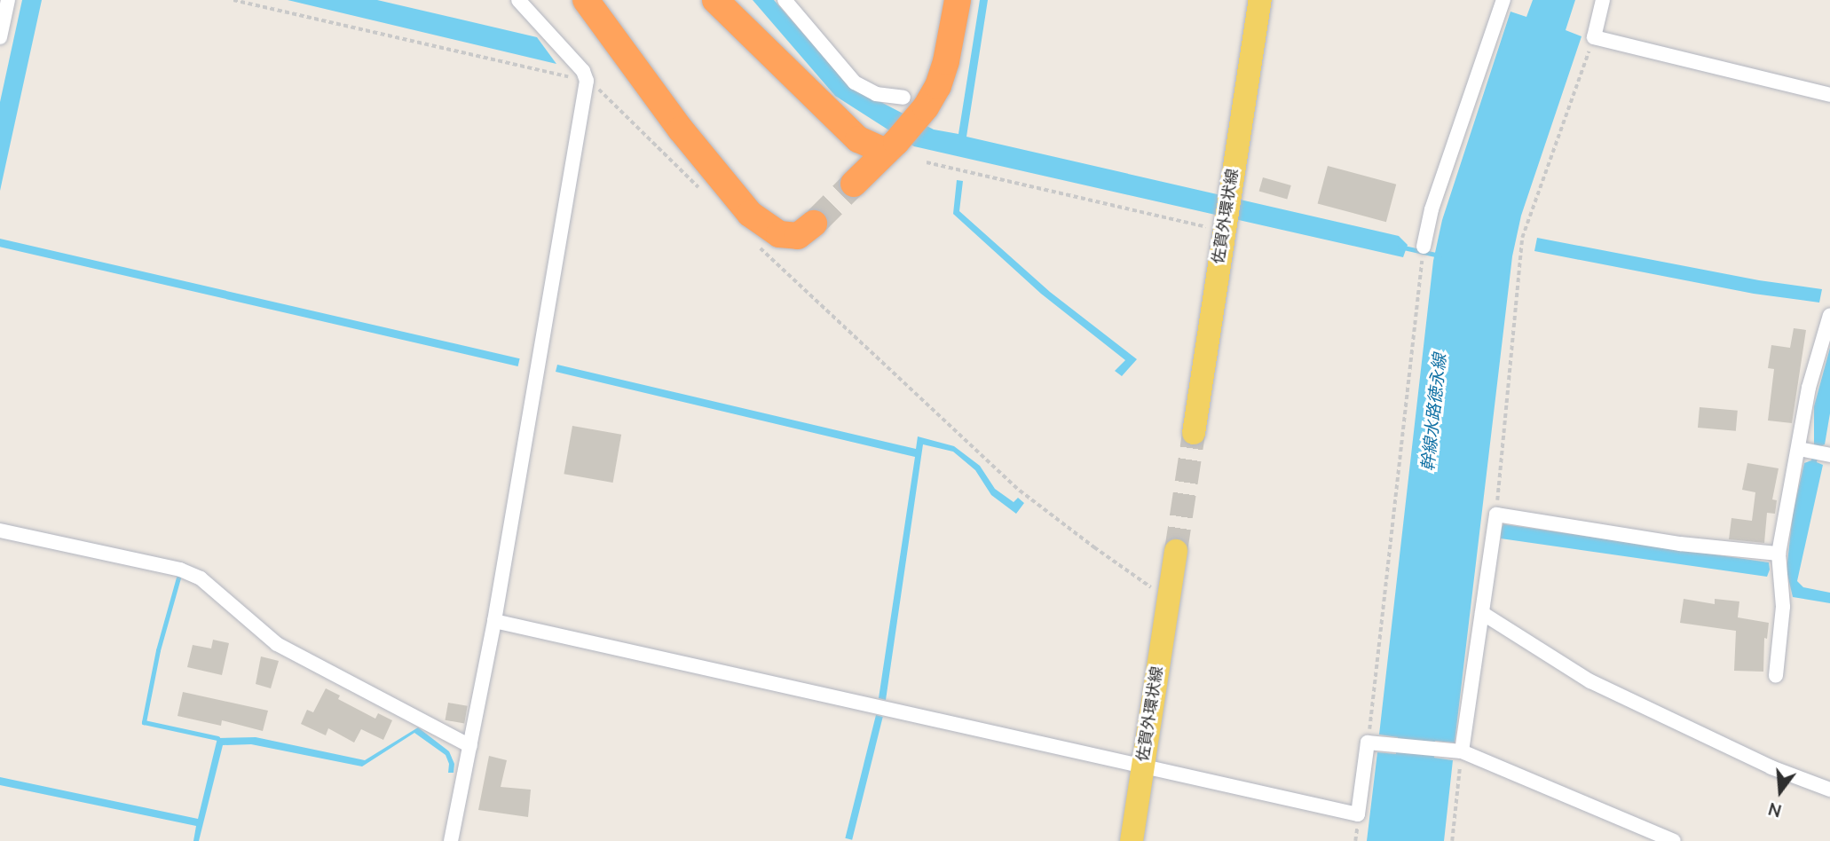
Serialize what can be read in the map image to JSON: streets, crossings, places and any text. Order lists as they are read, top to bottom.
{
  "streets": {
    "main road": ["佐賀外環状線"]
  },
  "water": ["幹線水路徳永線"],
  "north": "bottom"
}
